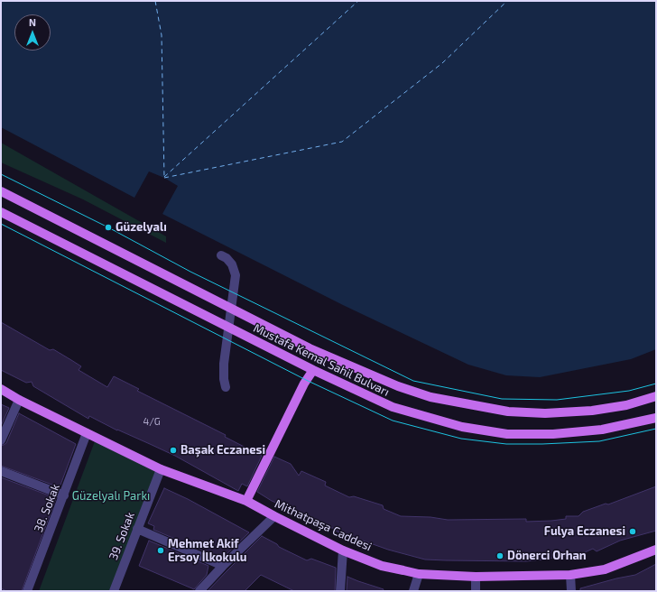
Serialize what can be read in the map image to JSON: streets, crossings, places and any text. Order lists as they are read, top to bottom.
{
  "streets": {
    "main road": ["Mustafa Kemal Sahil Bulvarı", "Mithatpaşa Caddesi"],
    "street": ["38. Sokak", "39. Sokak"]
  },
  "crossings": [
    ["38. Sokak", "Mithatpaşa Caddesi"],
    ["Mithatpaşa Caddesi", "39. Sokak"]
  ],
  "parks": ["Güzelyalı Parkı"],
  "places": [
    "Güzelyalı",
    "Başak Eczanesi",
    "Fulya Eczanesi",
    "Mehmet Akif Ersoy İlkokulu",
    "Dönerci Orhan"
  ],
  "house_numbers": ["4/G"],
  "north": "top"
}
